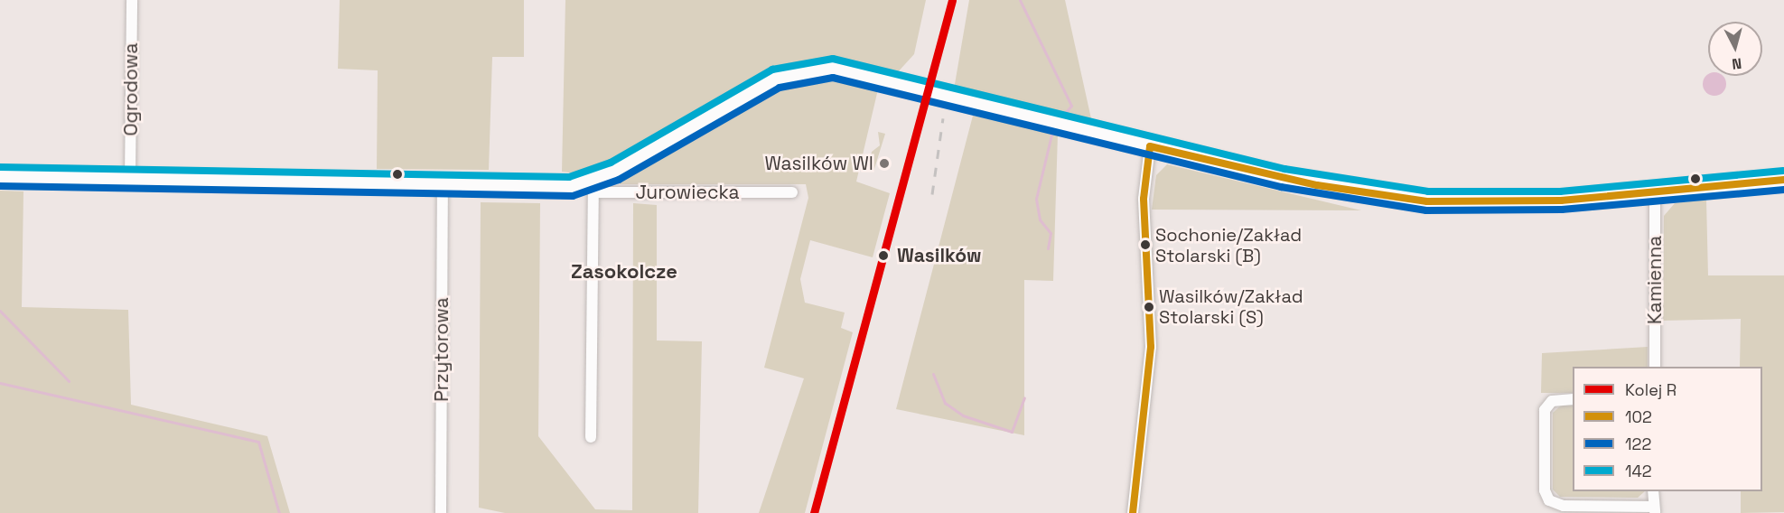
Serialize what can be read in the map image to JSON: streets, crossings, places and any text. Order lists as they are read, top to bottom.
{
  "streets": {
    "street": [
      "Ogrodowa",
      "Jurowiecka",
      "Kamienna",
      "Przytorowa"
    ]
  },
  "crossings": [
    ["Ogrodowa", "Jurowiecka"],
    ["Jurowiecka", "Kamienna"],
    ["Jurowiecka", "Przytorowa"]
  ],
  "districts": ["Zasokolcze"],
  "places": [
    "Wasilków Wl",
    "Sochonie/Zakład Stolarski (B)",
    "Wasilków",
    "Wasilków/Zakład Stolarski (S)"
  ],
  "lines": [
    "rail line R",
    "transit line 142",
    "transit line 122",
    "transit line 102"
  ],
  "legend": [
    "Kolej R",
    "102",
    "122",
    "142"
  ],
  "north": "bottom"
}
